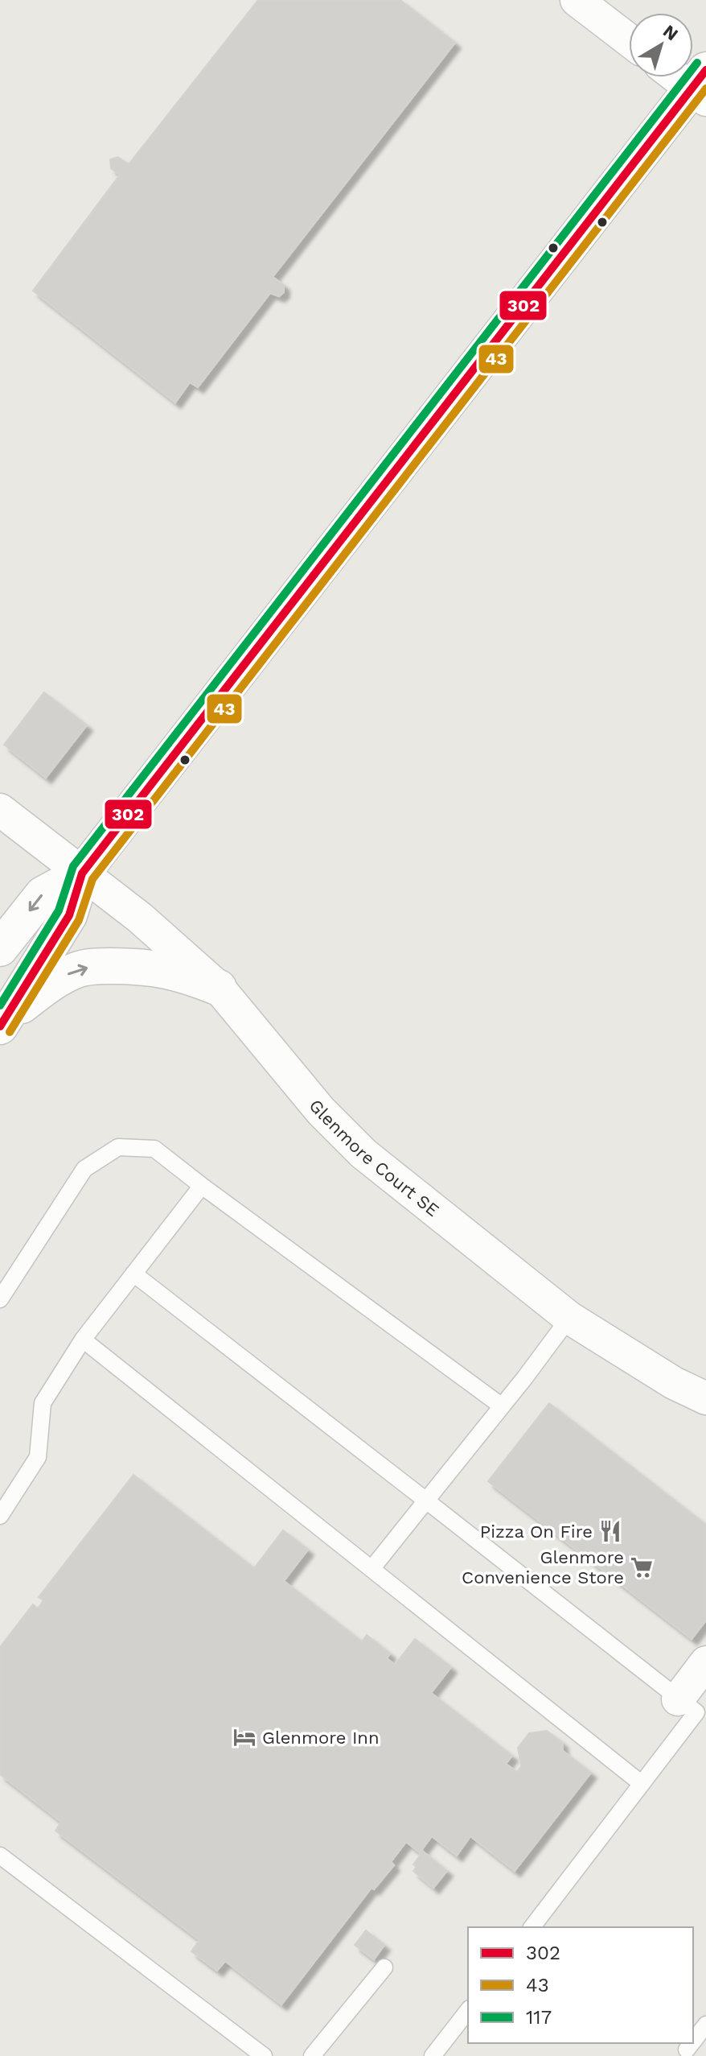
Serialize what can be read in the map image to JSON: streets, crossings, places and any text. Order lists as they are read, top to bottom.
{
  "streets": {
    "street": ["Glenmore Court SE"]
  },
  "places": {
    "restaurant": ["Pizza On Fire"],
    "supermarket": ["Glenmore Convenience Store"],
    "hotel": ["Glenmore Inn"]
  },
  "lines": ["transit line 117", "transit line 302", "transit line 43"],
  "legend": ["302", "43", "117"],
  "north": "top right"
}
